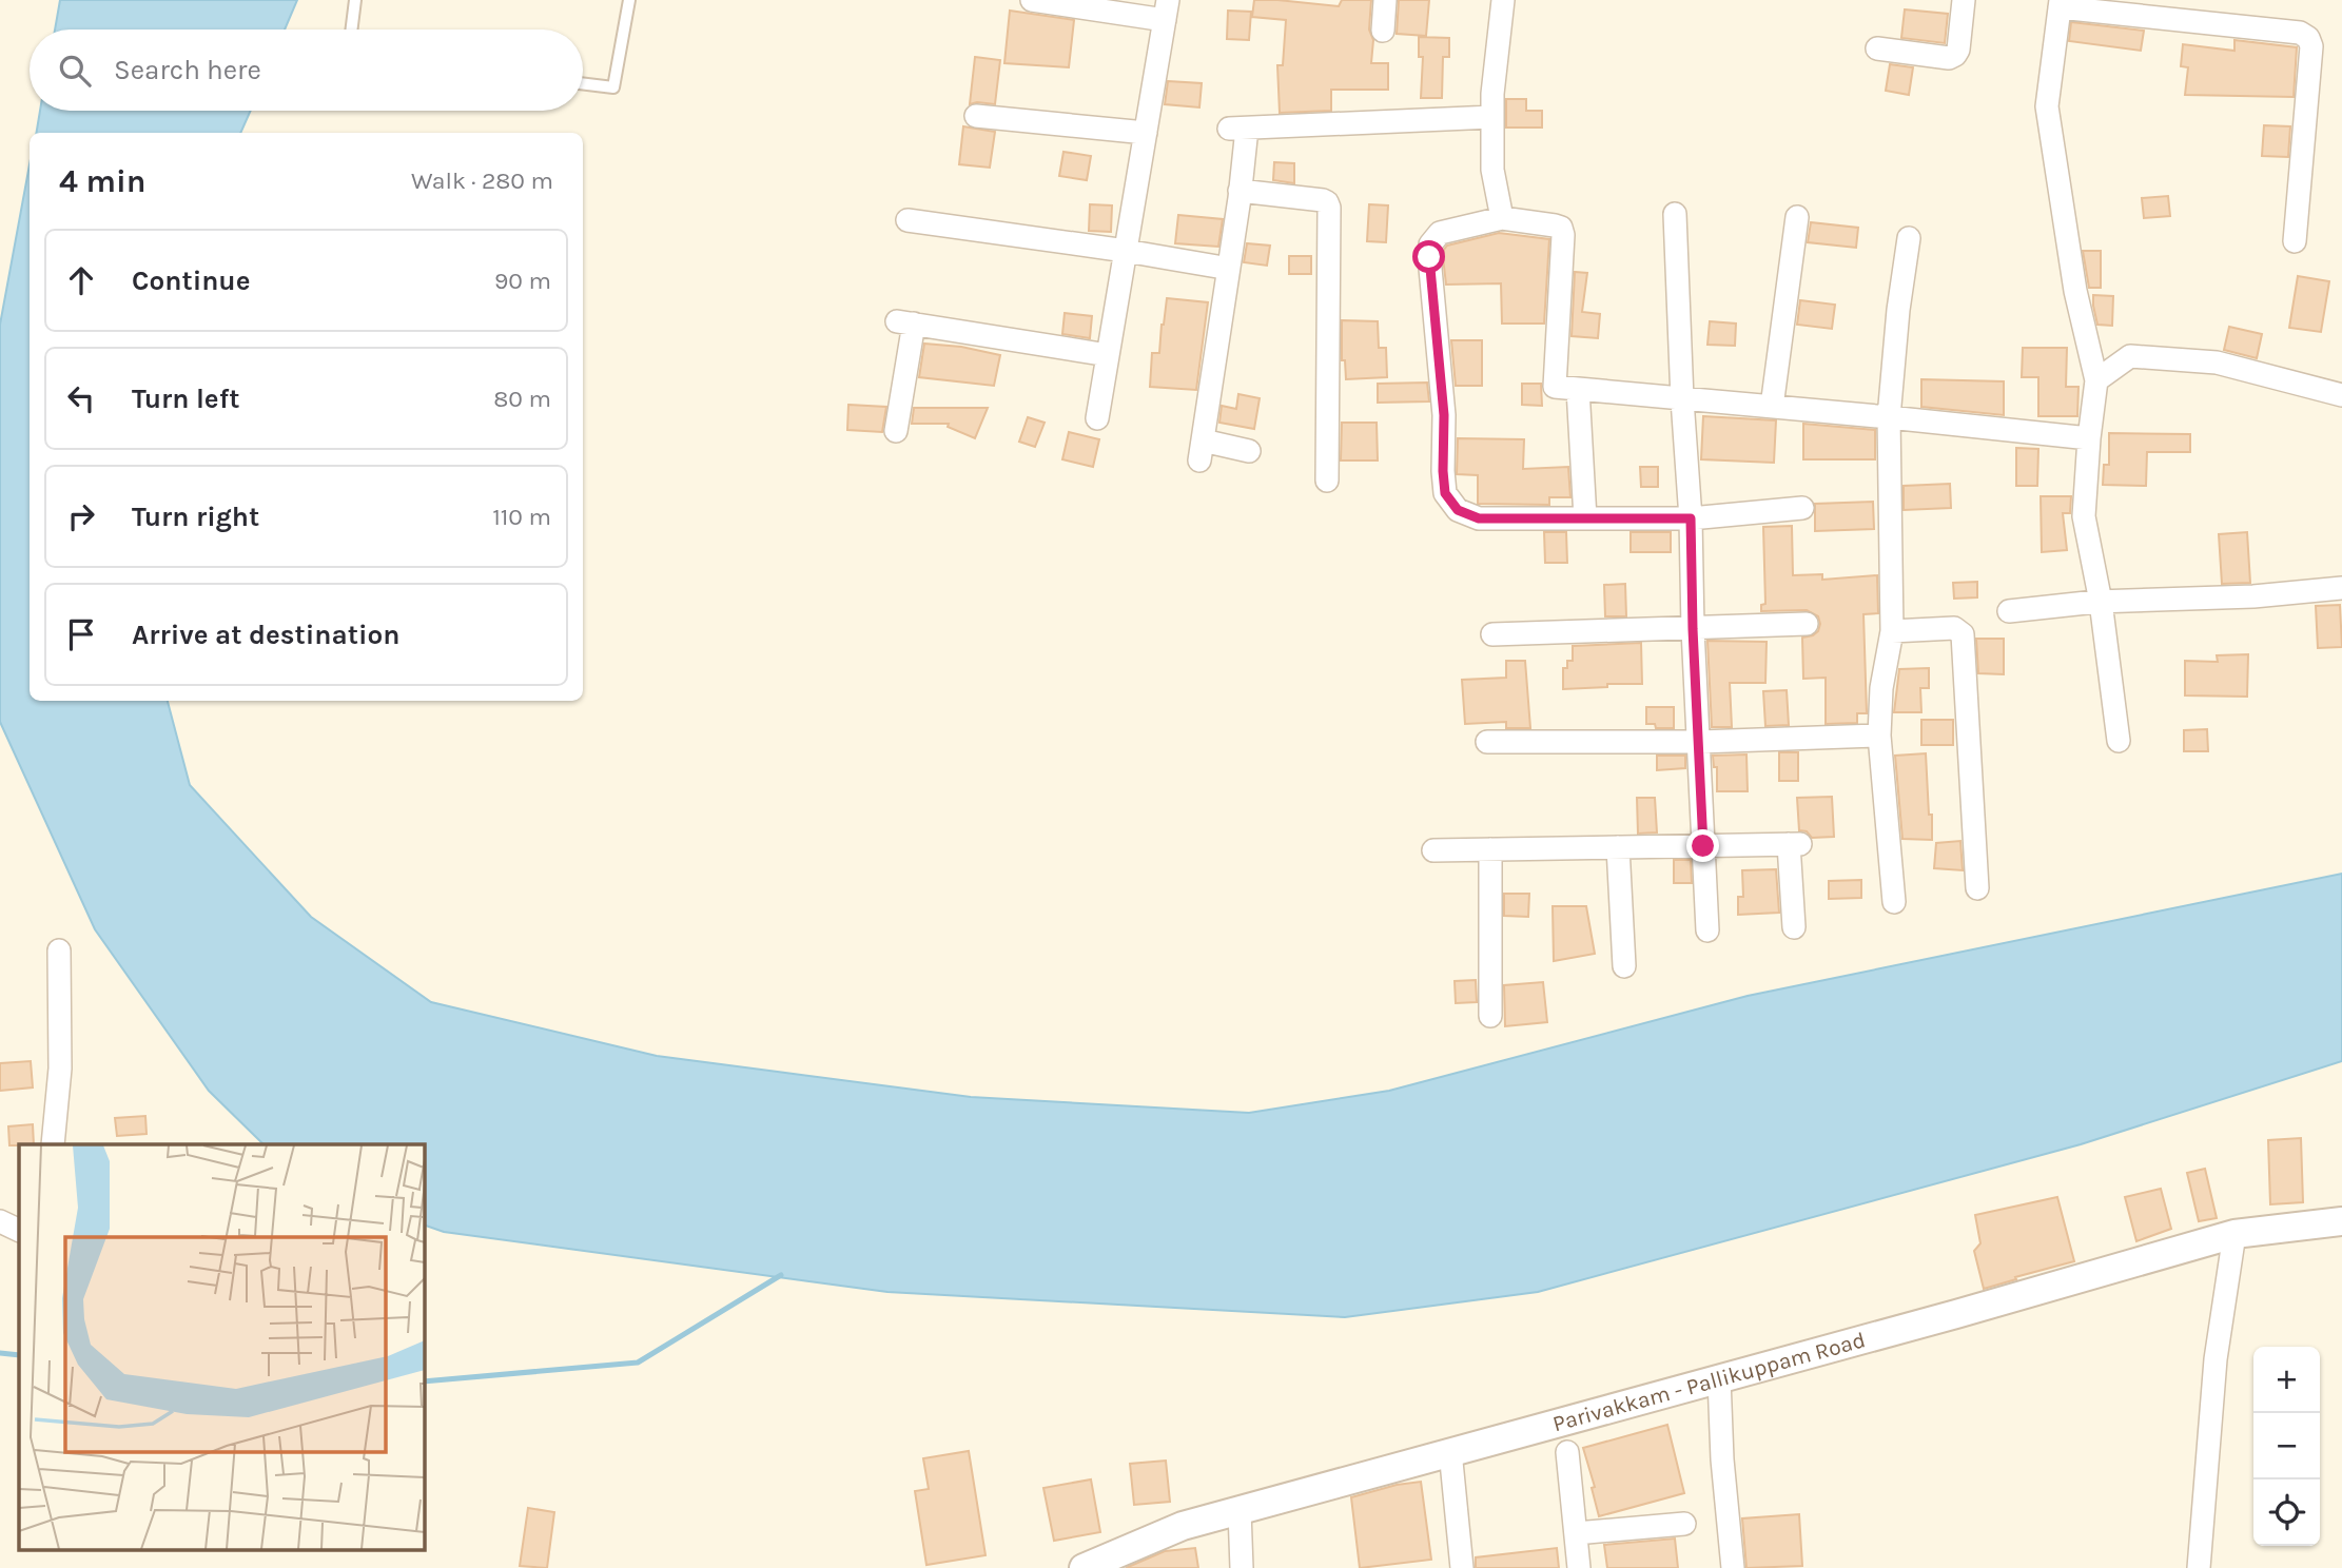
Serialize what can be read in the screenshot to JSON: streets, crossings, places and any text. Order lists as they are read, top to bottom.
{
  "streets": {
    "street": ["Parivakkam - Pallikuppam Road"]
  },
  "page": {
    "search": "Search here",
    "heading": ["4 min", "Walk · 280 m"],
    "list": [
      ["Continue", "90 m"],
      ["Turn left", "80 m"],
      ["Turn right", "110 m"],
      "Arrive at destination"
    ],
    "map_buttons": ["+", "−"]
  }
}
